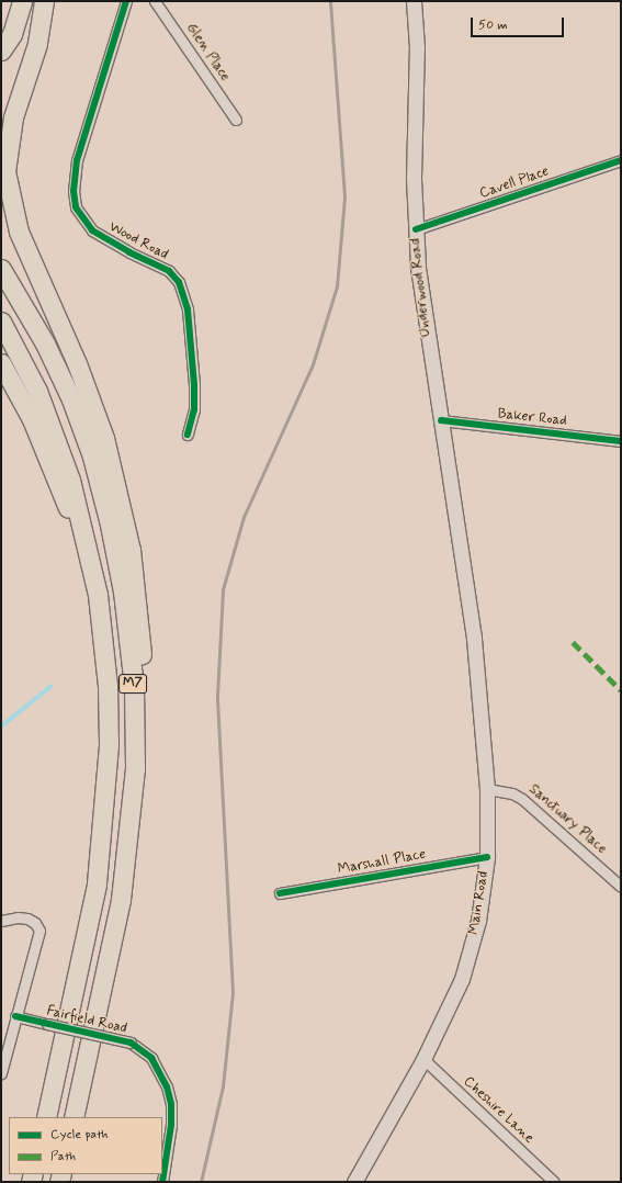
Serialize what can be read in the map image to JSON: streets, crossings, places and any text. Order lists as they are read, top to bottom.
{
  "streets": {
    "highway": ["M7"],
    "main road": ["Underwood Road", "Main Road"],
    "street": [
      "Glen Place",
      "Cavell Place",
      "Wood Road",
      "Baker Road",
      "Sanctuary Place",
      "Marshall Place",
      "Fairfield Road",
      "Cheshire Lane"
    ]
  },
  "crossings": [
    ["Cavell Place", "Underwood Road"],
    ["Underwood Road", "Baker Road"],
    ["Underwood Road", "Main Road"],
    ["Sanctuary Place", "Main Road"],
    ["Marshall Place", "Main Road"],
    ["Main Road", "Cheshire Lane"]
  ],
  "legend": ["Cycle path", "Path"],
  "scale_bar": "50 m"
}
